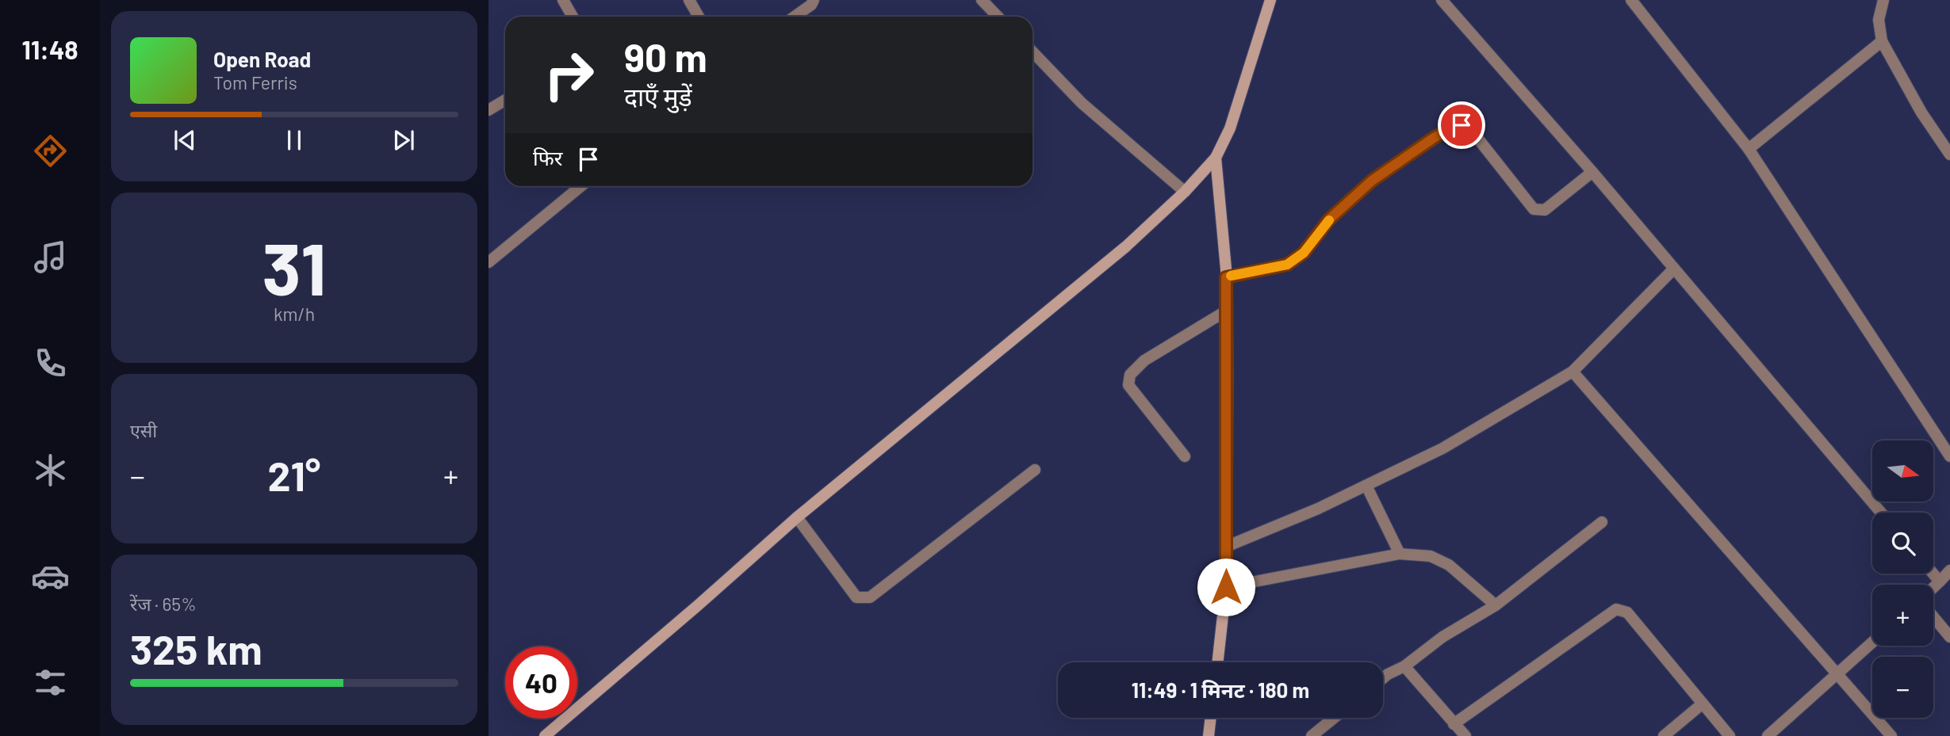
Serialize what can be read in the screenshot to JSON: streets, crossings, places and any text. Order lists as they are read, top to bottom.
{
  "north": "right",
  "page": {
    "tabs": "11:48",
    "turn": ["90 m", "दाएँ मुड़ें"],
    "song": ["Open Road", "Tom Ferris"],
    "then": "फिर",
    "tile": [
      ["31", "km/h"],
      "एसी",
      ["रेंज · 65%", "325 km"]
    ],
    "map_buttons": ["+", "−"],
    "heat": ["−", "21°", "+"],
    "limit": "40",
    "trip": "11:49 · 1 मिनट · 180 m"
  }
}
